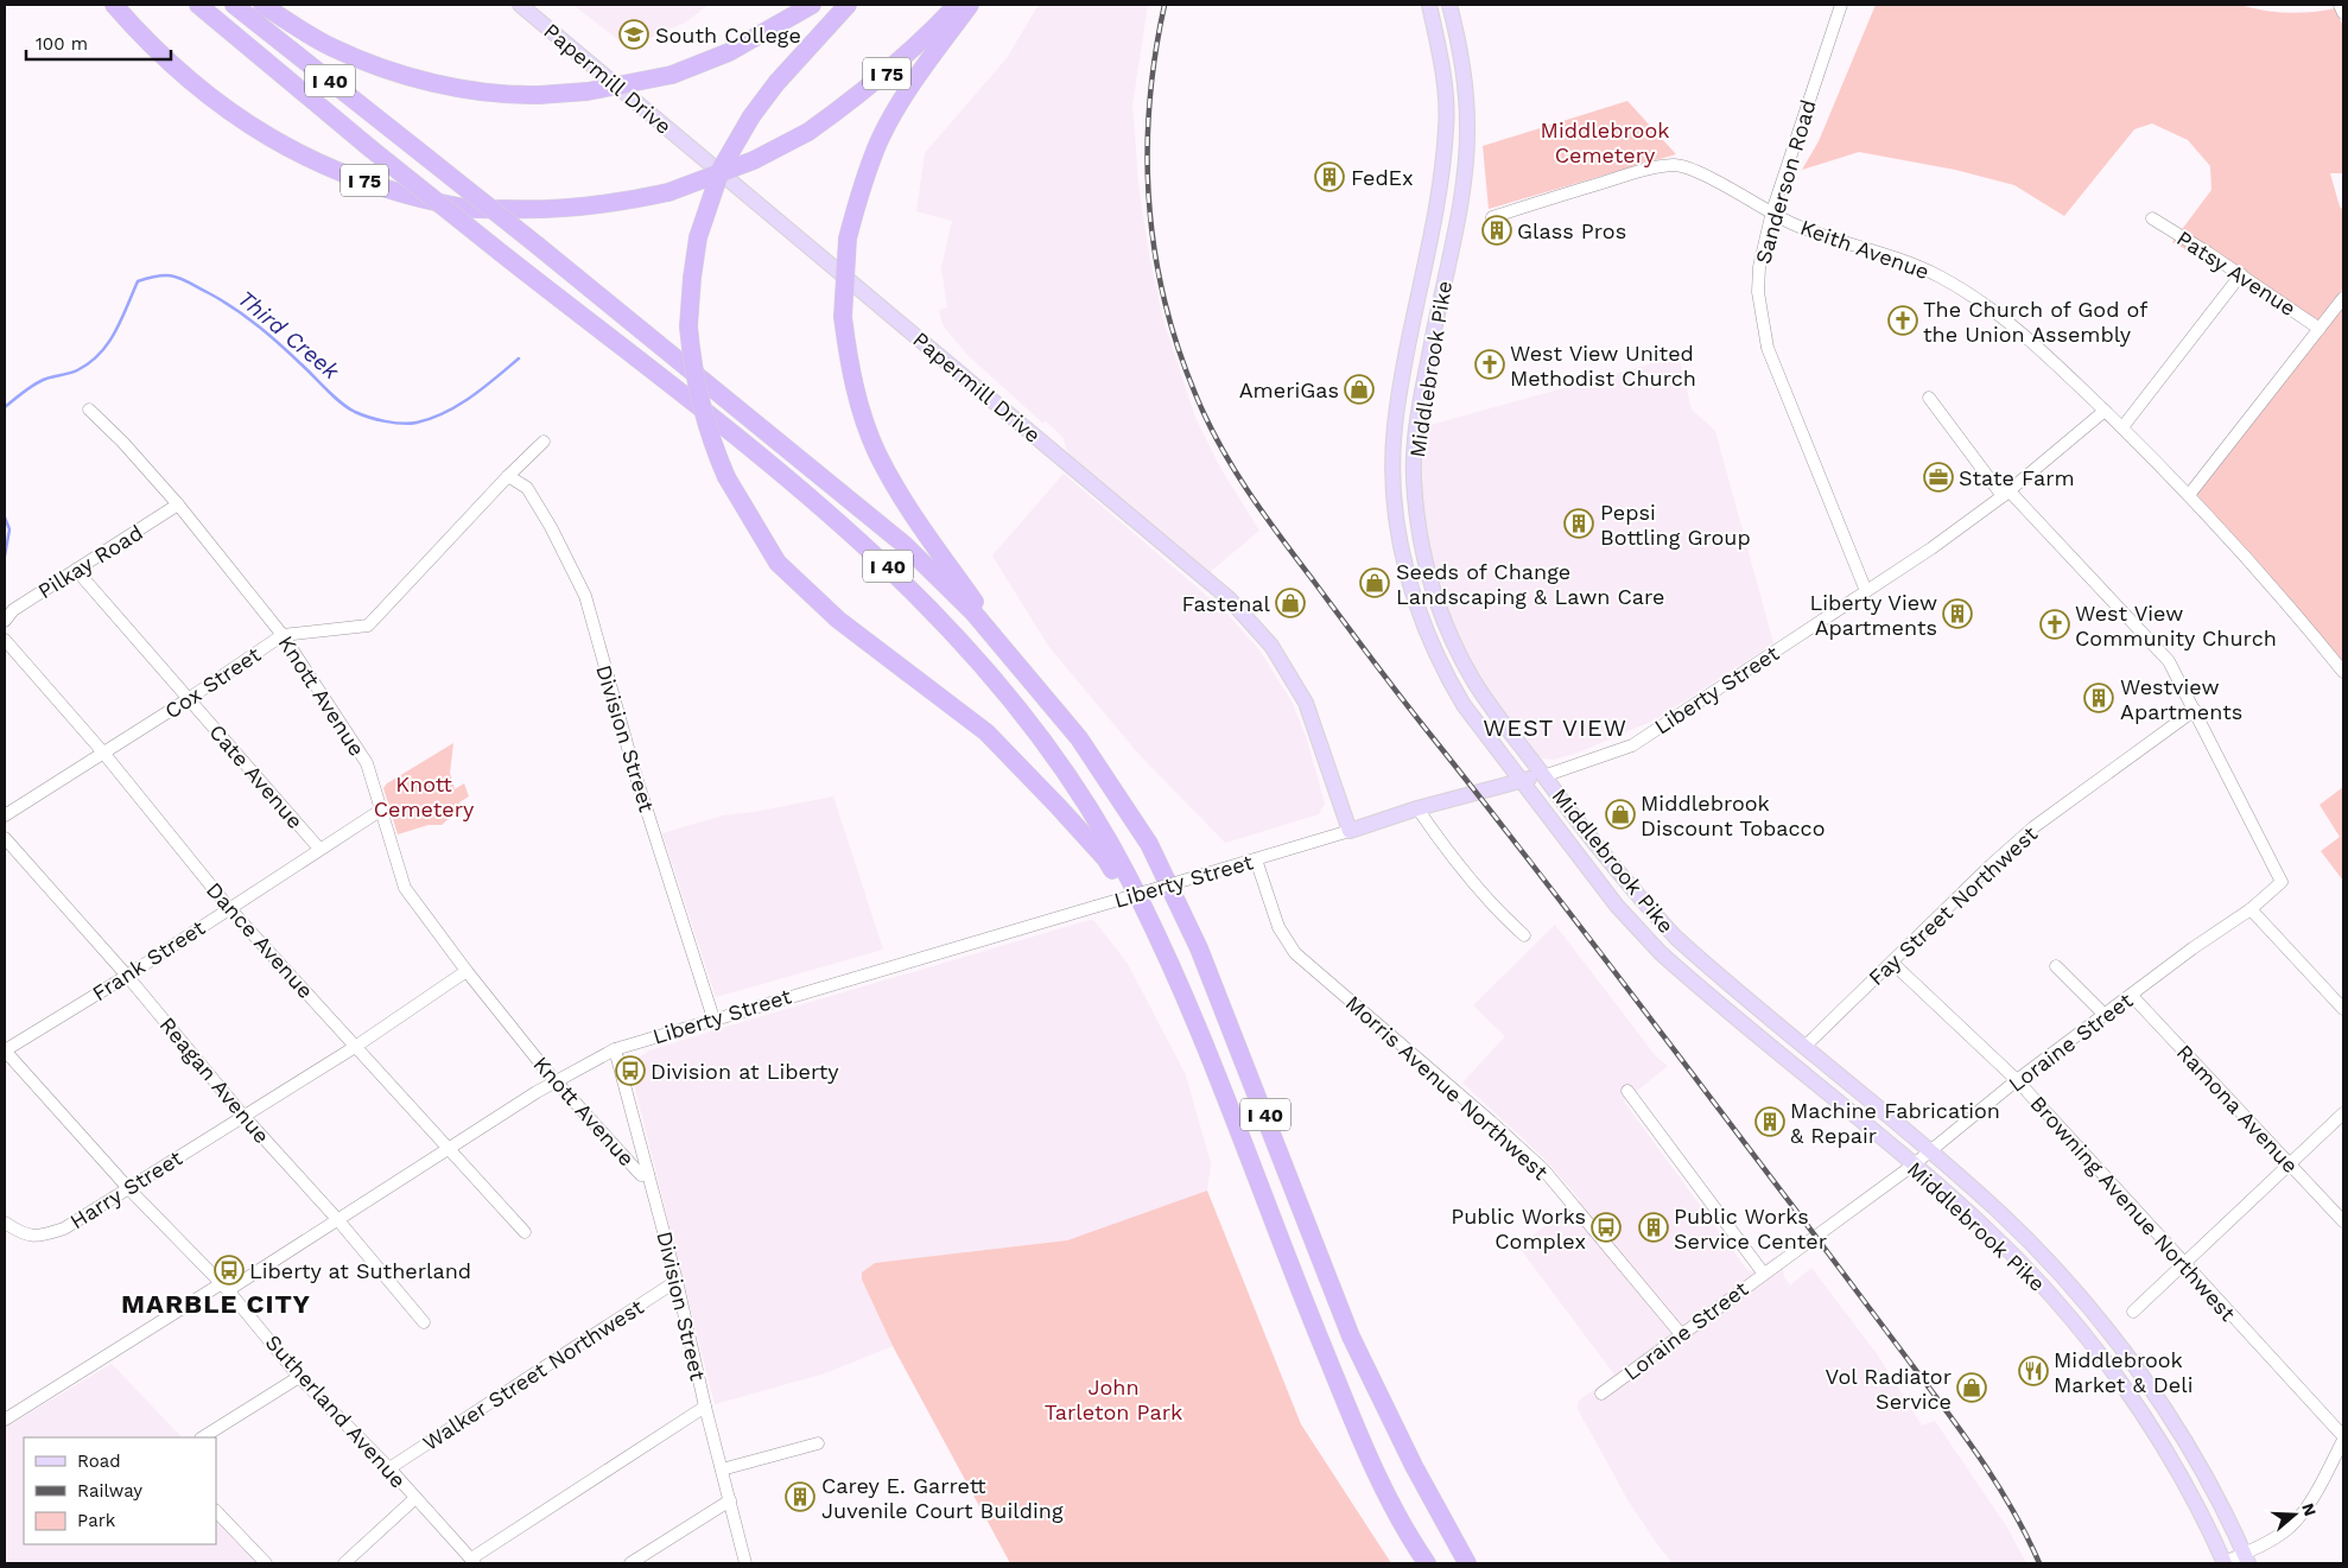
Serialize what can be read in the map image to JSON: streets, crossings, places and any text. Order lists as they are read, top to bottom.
{
  "streets": {
    "highway": ["I 75", "I 40"],
    "main road": ["Papermill Drive", "Middlebrook Pike", "Liberty Street"],
    "street": [
      "Sanderson Road",
      "Keith Avenue",
      "Patsy Avenue",
      "Pilkay Road",
      "Cox Street",
      "Knott Avenue",
      "Division Street",
      "Cate Avenue",
      "Fay Street Northwest",
      "Dance Avenue",
      "Frank Street",
      "Loraine Street",
      "Reagan Avenue",
      "Morris Avenue Northwest",
      "Ramona Avenue",
      "Harry Street",
      "Browning Avenue Northwest",
      "Walker Street Northwest",
      "Sutherland Avenue"
    ]
  },
  "crossings": [
    ["Papermill Drive", "Liberty Street"],
    ["Sanderson Road", "Keith Avenue"],
    ["Sanderson Road", "Liberty Street"],
    ["Keith Avenue", "Liberty Street"],
    ["Middlebrook Pike", "Liberty Street"],
    ["Middlebrook Pike", "Fay Street Northwest"],
    ["Middlebrook Pike", "Loraine Street"],
    ["Pilkay Road", "Knott Avenue"],
    ["Pilkay Road", "Cate Avenue"],
    ["Cox Street", "Knott Avenue"],
    ["Cox Street", "Division Street"],
    ["Cox Street", "Cate Avenue"],
    ["Cox Street", "Dance Avenue"],
    ["Liberty Street", "Knott Avenue"],
    ["Liberty Street", "Division Street"],
    ["Liberty Street", "Dance Avenue"],
    ["Liberty Street", "Reagan Avenue"],
    ["Liberty Street", "Morris Avenue Northwest"],
    ["Liberty Street", "Sutherland Avenue"],
    ["Knott Avenue", "Division Street"],
    ["Knott Avenue", "Frank Street"],
    ["Knott Avenue", "Harry Street"],
    ["Division Street", "Walker Street Northwest"],
    ["Cate Avenue", "Frank Street"],
    ["Fay Street Northwest", "Loraine Street"],
    ["Fay Street Northwest", "Browning Avenue Northwest"],
    ["Dance Avenue", "Frank Street"],
    ["Dance Avenue", "Harry Street"],
    ["Frank Street", "Reagan Avenue"],
    ["Frank Street", "Sutherland Avenue"],
    ["Loraine Street", "Morris Avenue Northwest"],
    ["Loraine Street", "Ramona Avenue"],
    ["Loraine Street", "Browning Avenue Northwest"],
    ["Reagan Avenue", "Harry Street"],
    ["Harry Street", "Sutherland Avenue"],
    ["Walker Street Northwest", "Sutherland Avenue"]
  ],
  "districts": ["WEST VIEW", "MARBLE CITY"],
  "water": ["Third Creek"],
  "parks": ["Middlebrook Cemetery", "Knott Cemetery", "John Tarleton Park"],
  "places": {
    "school or university": ["South College"],
    "building": [
      "FedEx",
      "Glass Pros",
      "Pepsi Bottling Group",
      "Liberty View Apartments",
      "Westview Apartments",
      "Machine Fabrication & Repair",
      "Public Works Service Center",
      "Carey E. Garrett Juvenile Court Building"
    ],
    "church": ["The Church of God of the Union Assembly", "West View United Methodist Church", "West View Community Church"],
    "shop": [
      "AmeriGas",
      "Seeds of Change Landscaping & Lawn Care",
      "Fastenal",
      "Middlebrook Discount Tobacco",
      "Vol Radiator Service"
    ],
    "office": ["State Farm"],
    "bus stop": ["Division at Liberty", "Public Works Complex", "Liberty at Sutherland"],
    "restaurant": ["Middlebrook Market & Deli"]
  },
  "legend": ["Road", "Railway", "Park"],
  "scale_bar": "100 m",
  "north": "right"
}
